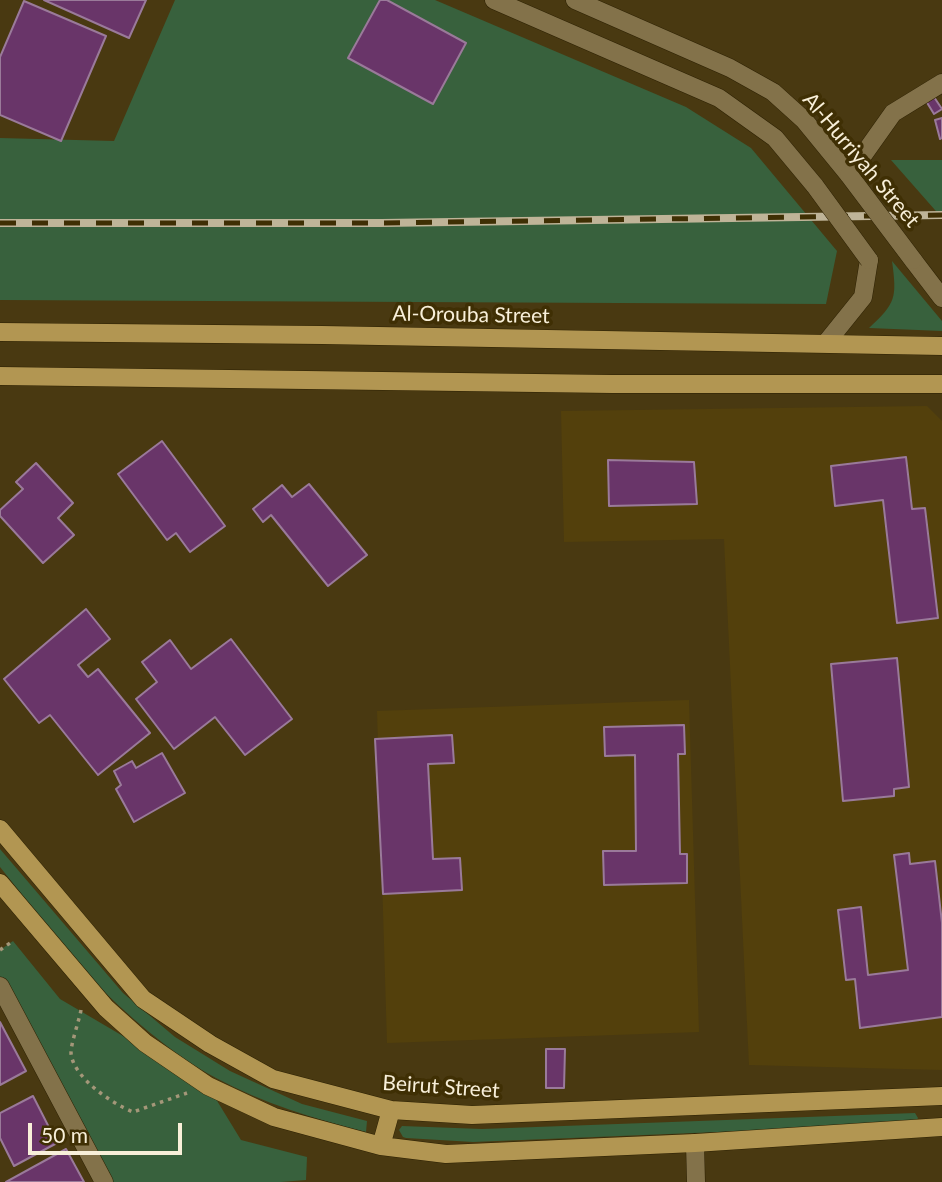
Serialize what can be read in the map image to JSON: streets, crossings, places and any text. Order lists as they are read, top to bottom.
{
  "streets": {
    "main road": ["Al-Orouba Street", "Beirut Street"],
    "street": ["Al-Hurriyah Street"]
  },
  "scale_bar": "50 m"
}
